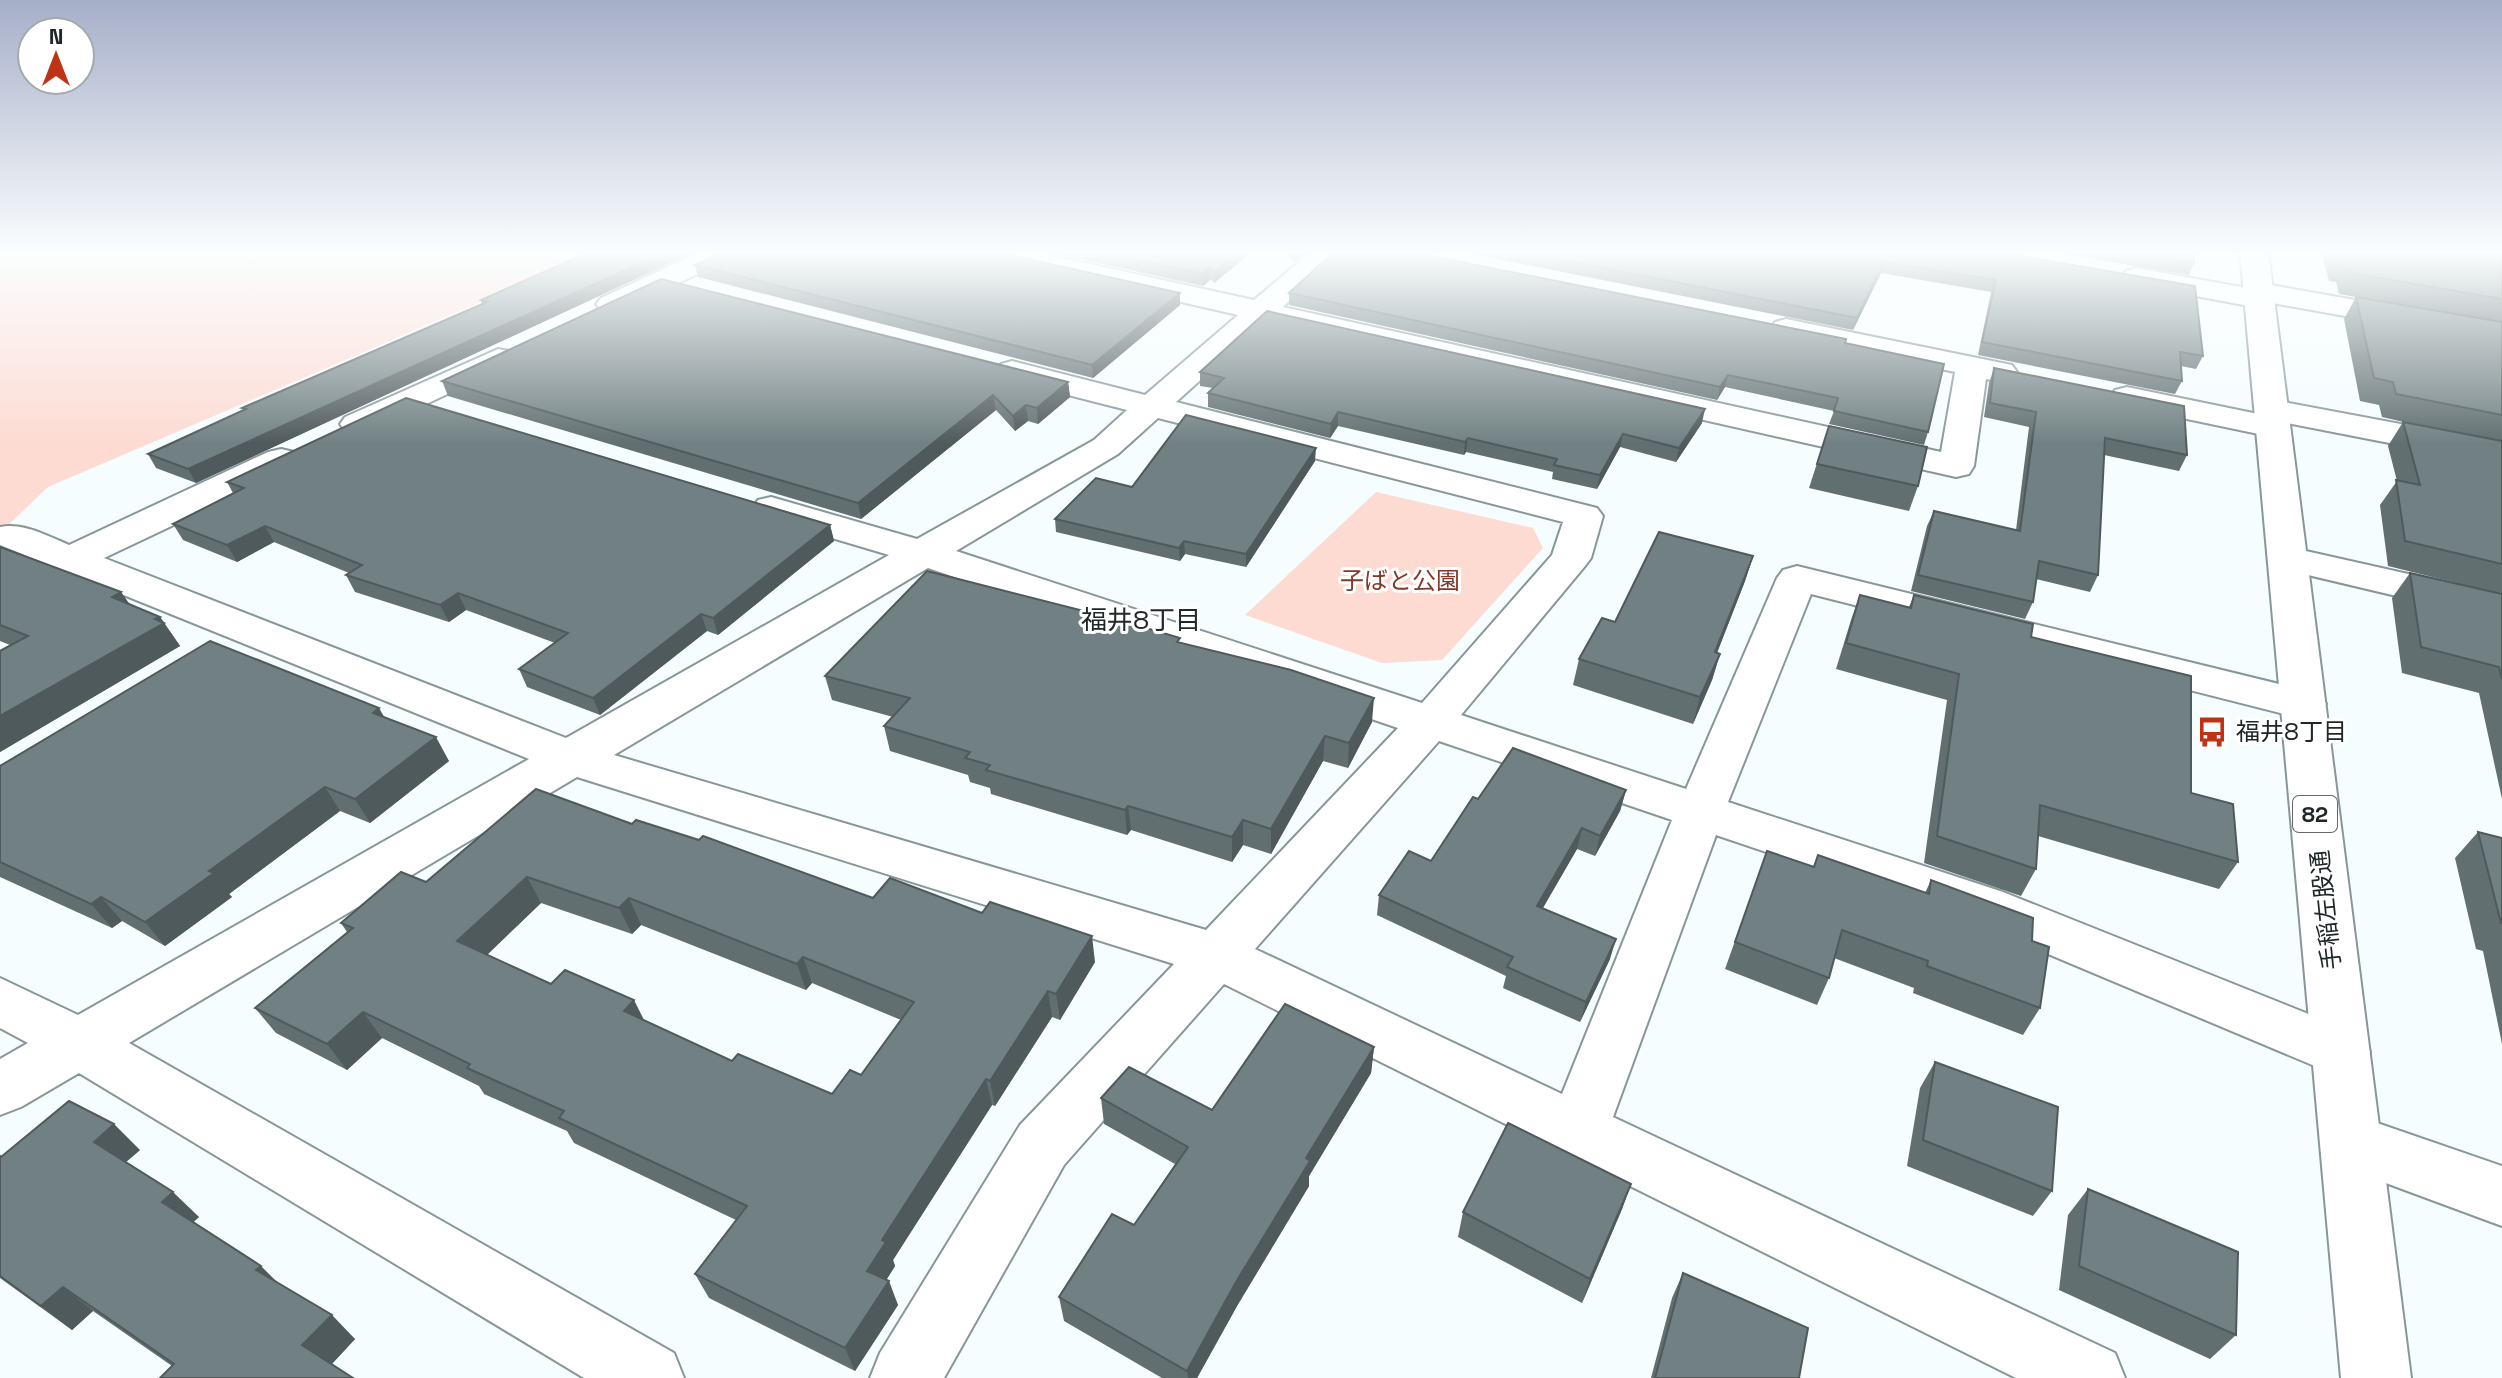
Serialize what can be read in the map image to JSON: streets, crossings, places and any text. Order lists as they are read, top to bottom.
{
  "streets": {
    "street": ["82", "手稲左股通"]
  },
  "districts": ["福井8丁目"],
  "parks": ["子ばと公園"],
  "places": {
    "bus stop": ["福井8丁目"]
  },
  "north": "top"
}
